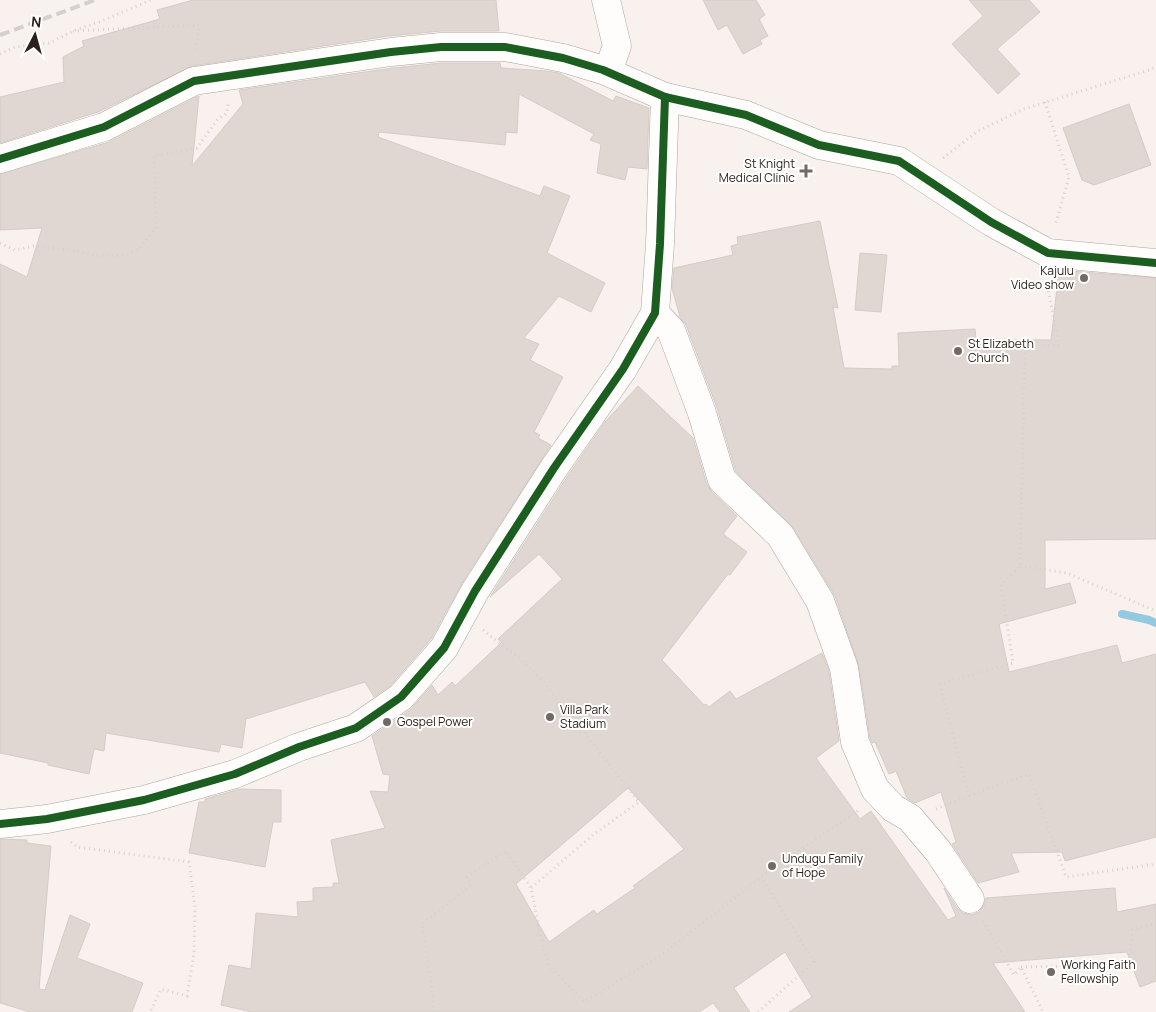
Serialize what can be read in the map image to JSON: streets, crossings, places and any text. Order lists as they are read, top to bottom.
{
  "places": {
    "health": ["St Knight Medical Clinic"],
    "other": [
      "Kajulu Video show",
      "St Elizabeth Church",
      "Villa Park Stadium",
      "Gospel Power",
      "Undugu Family of Hope",
      "Working Faith Fellowship"
    ]
  },
  "north": "top"
}
